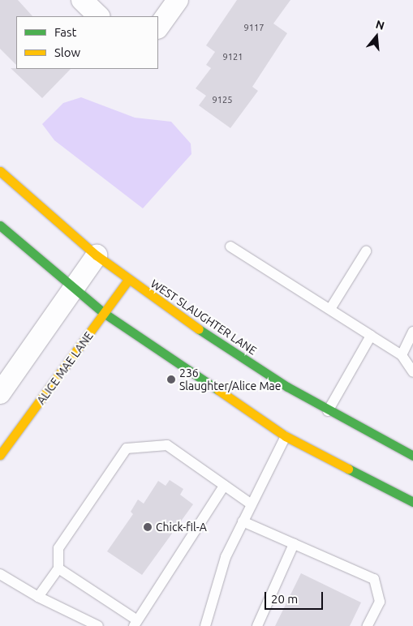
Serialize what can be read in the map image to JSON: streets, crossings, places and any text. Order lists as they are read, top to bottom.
{
  "streets": {
    "main road": ["WEST SLAUGHTER LANE", "ALICE MAE LANE"]
  },
  "crossings": [
    ["WEST SLAUGHTER LANE", "ALICE MAE LANE"]
  ],
  "places": ["236 Slaughter/Alice Mae", "Chick-fil-A"],
  "house_numbers": ["9117", "9121", "9125"],
  "legend": ["Fast", "Slow"],
  "scale_bar": "20 m",
  "north": "top"
}
